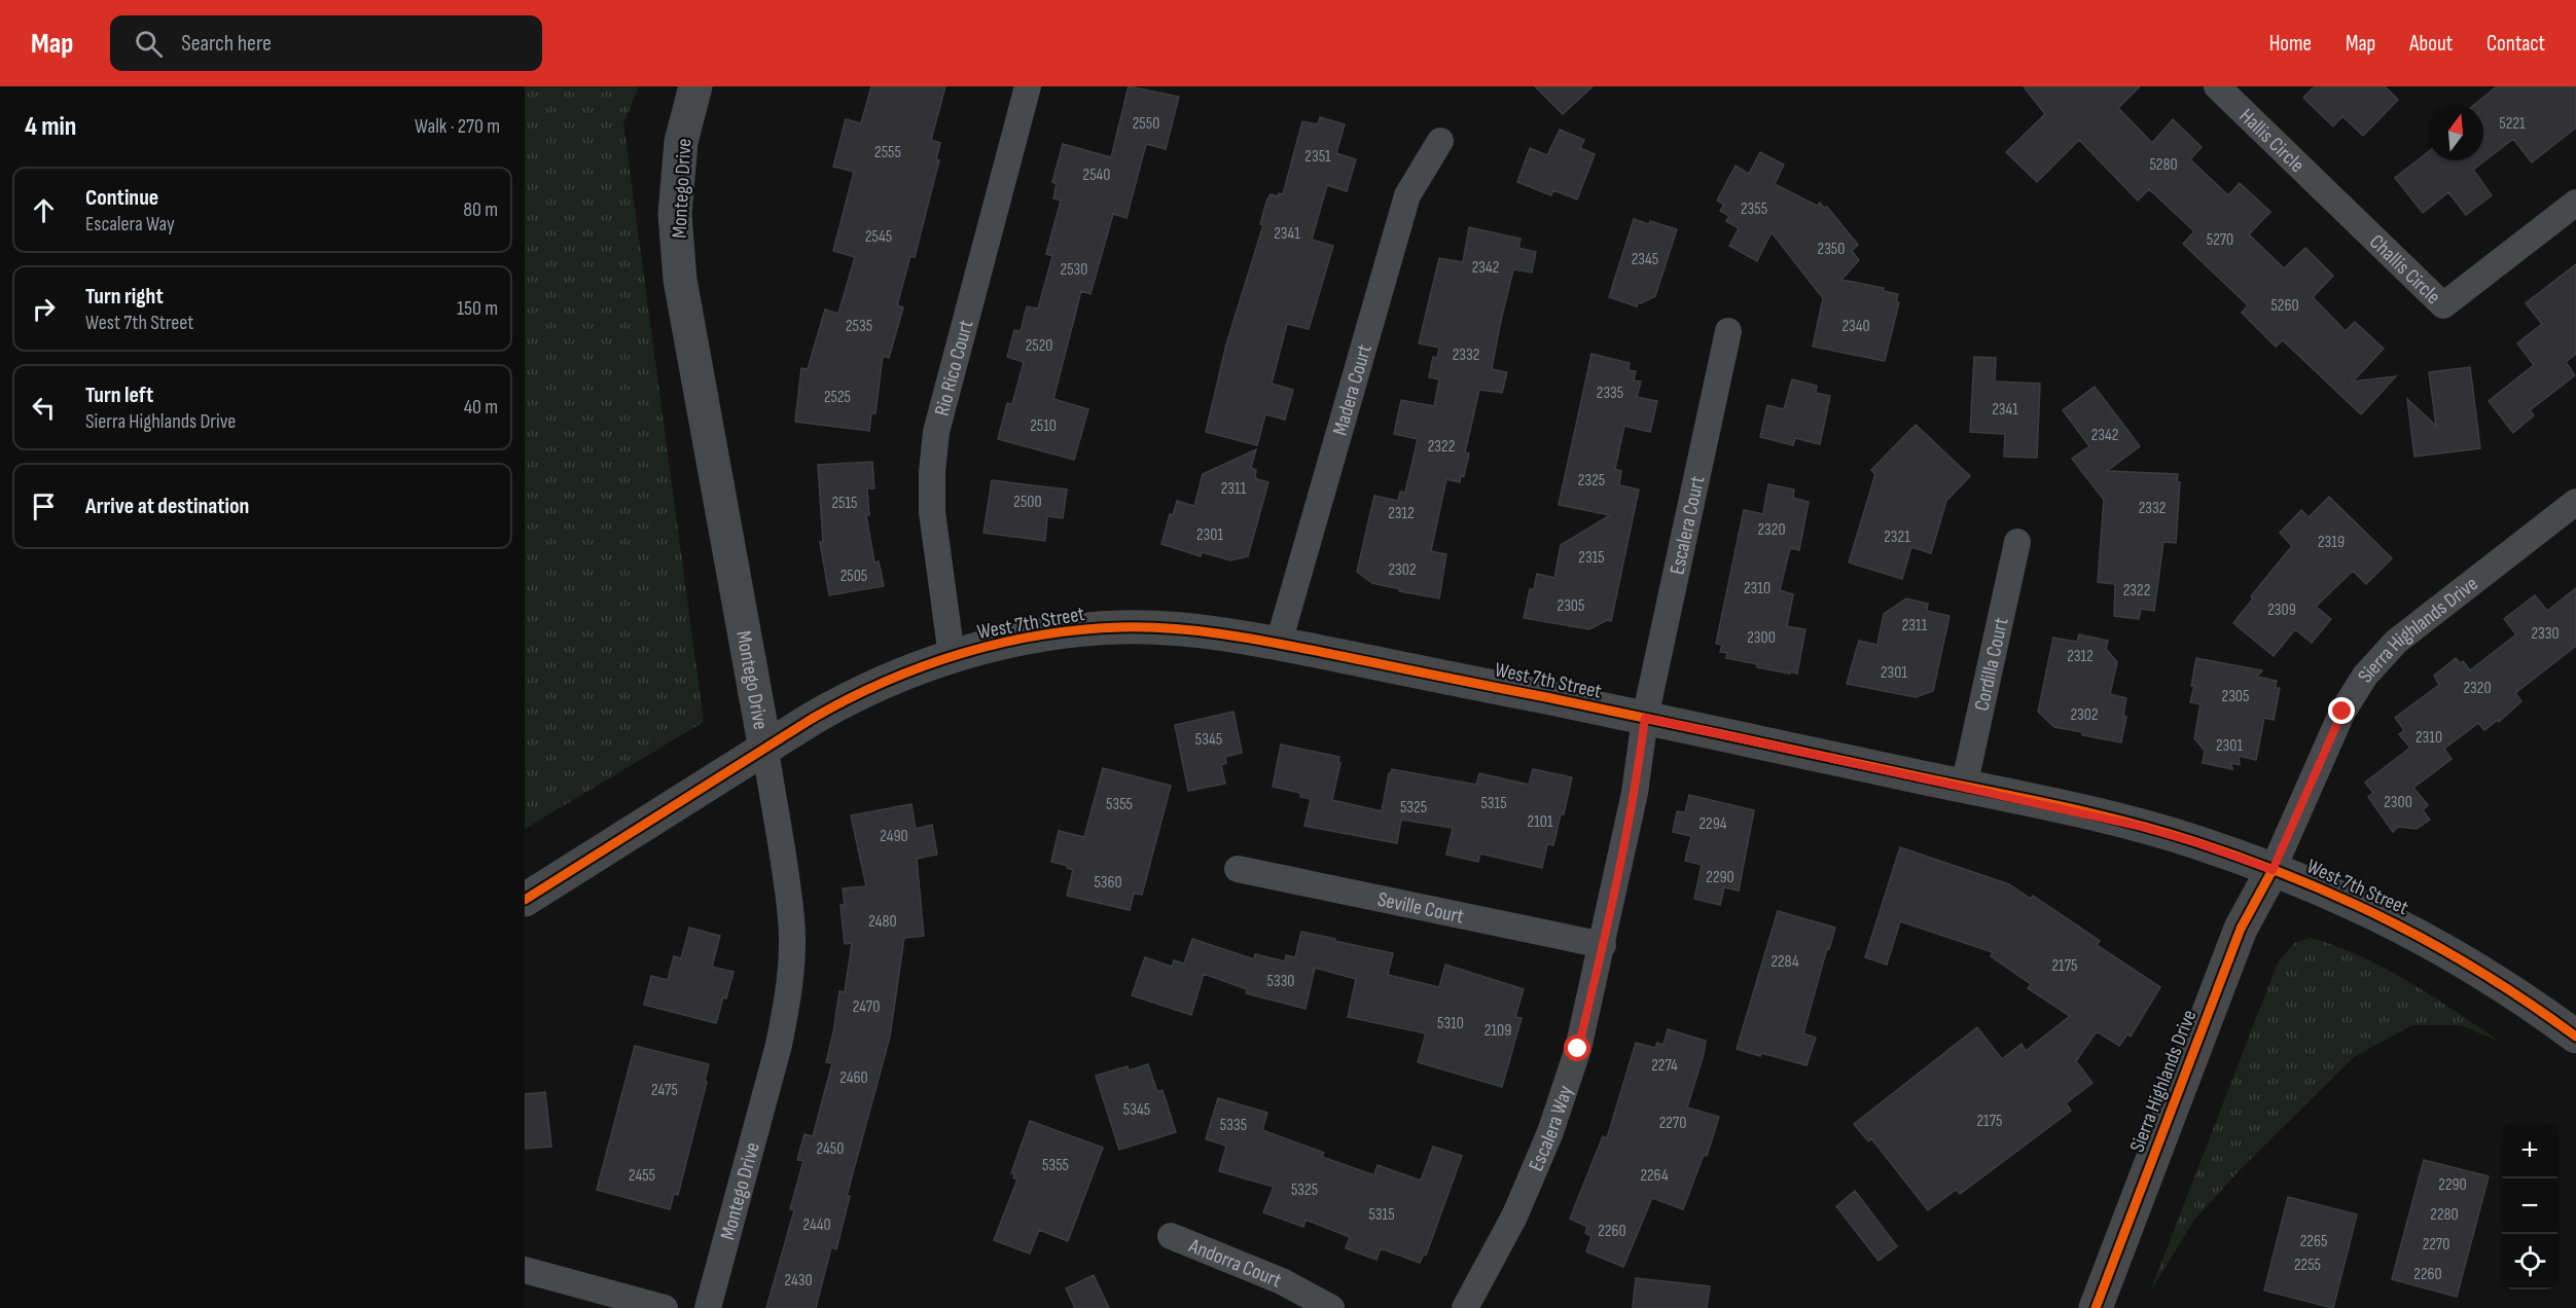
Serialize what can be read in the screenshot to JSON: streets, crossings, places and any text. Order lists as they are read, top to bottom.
{
  "streets": {
    "main road": ["Montego Drive", "West 7th Street", "Sierra Highlands Drive"],
    "street": [
      "Hallis Circle",
      "Challis Circle",
      "Rio Rico Court",
      "Madera Court",
      "Escalera Court",
      "Cordilla Court",
      "Seville Court",
      "Escalera Way",
      "Andorra Court"
    ]
  },
  "crossings": [
    ["Hallis Circle", "Challis Circle"],
    ["Montego Drive", "West 7th Street"],
    ["Rio Rico Court", "West 7th Street"],
    ["Madera Court", "West 7th Street"],
    ["Escalera Court", "West 7th Street"],
    ["Escalera Court", "Escalera Way"],
    ["West 7th Street", "Sierra Highlands Drive"],
    ["West 7th Street", "Cordilla Court"],
    ["West 7th Street", "Escalera Way"],
    ["Seville Court", "Escalera Way"]
  ],
  "house_numbers": [
    "2550",
    "5221",
    "2555",
    "2351",
    "5280",
    "2540",
    "2355",
    "2341",
    "2545",
    "5270",
    "2350",
    "2345",
    "2342",
    "2530",
    "5260",
    "2535",
    "2340",
    "2520",
    "2332",
    "2335",
    "2525",
    "2341",
    "2510",
    "2342",
    "2322",
    "2325",
    "2311",
    "2500",
    "2515",
    "2332",
    "2312",
    "2320",
    "2301",
    "2321",
    "2319",
    "2315",
    "2302",
    "2505",
    "2310",
    "2322",
    "2305",
    "2309",
    "2311",
    "2330",
    "2300",
    "2312",
    "2301",
    "2320",
    "2305",
    "2302",
    "2310",
    "5345",
    "2301",
    "2300",
    "5315",
    "5355",
    "5325",
    "2101",
    "2294",
    "2490",
    "2290",
    "5360",
    "2480",
    "2284",
    "2175",
    "5330",
    "2470",
    "5310",
    "2109",
    "2274",
    "2460",
    "2475",
    "5345",
    "2175",
    "2270",
    "5335",
    "2450",
    "5355",
    "2455",
    "2264",
    "2290",
    "5325",
    "5315",
    "2280",
    "2440",
    "2260",
    "2265",
    "2270",
    "2255",
    "2260",
    "2430"
  ],
  "north": "top",
  "page": {
    "header": "Map",
    "search": "Search here",
    "nav": [
      "Home",
      "Map",
      "About",
      "Contact"
    ],
    "heading": ["4 min", "Walk · 270 m"],
    "list": [
      ["Continue", "Escalera Way", "80 m"],
      ["Turn right", "West 7th Street", "150 m"],
      ["Turn left", "Sierra Highlands Drive", "40 m"],
      "Arrive at destination"
    ],
    "map_buttons": ["+", "−"]
  }
}
